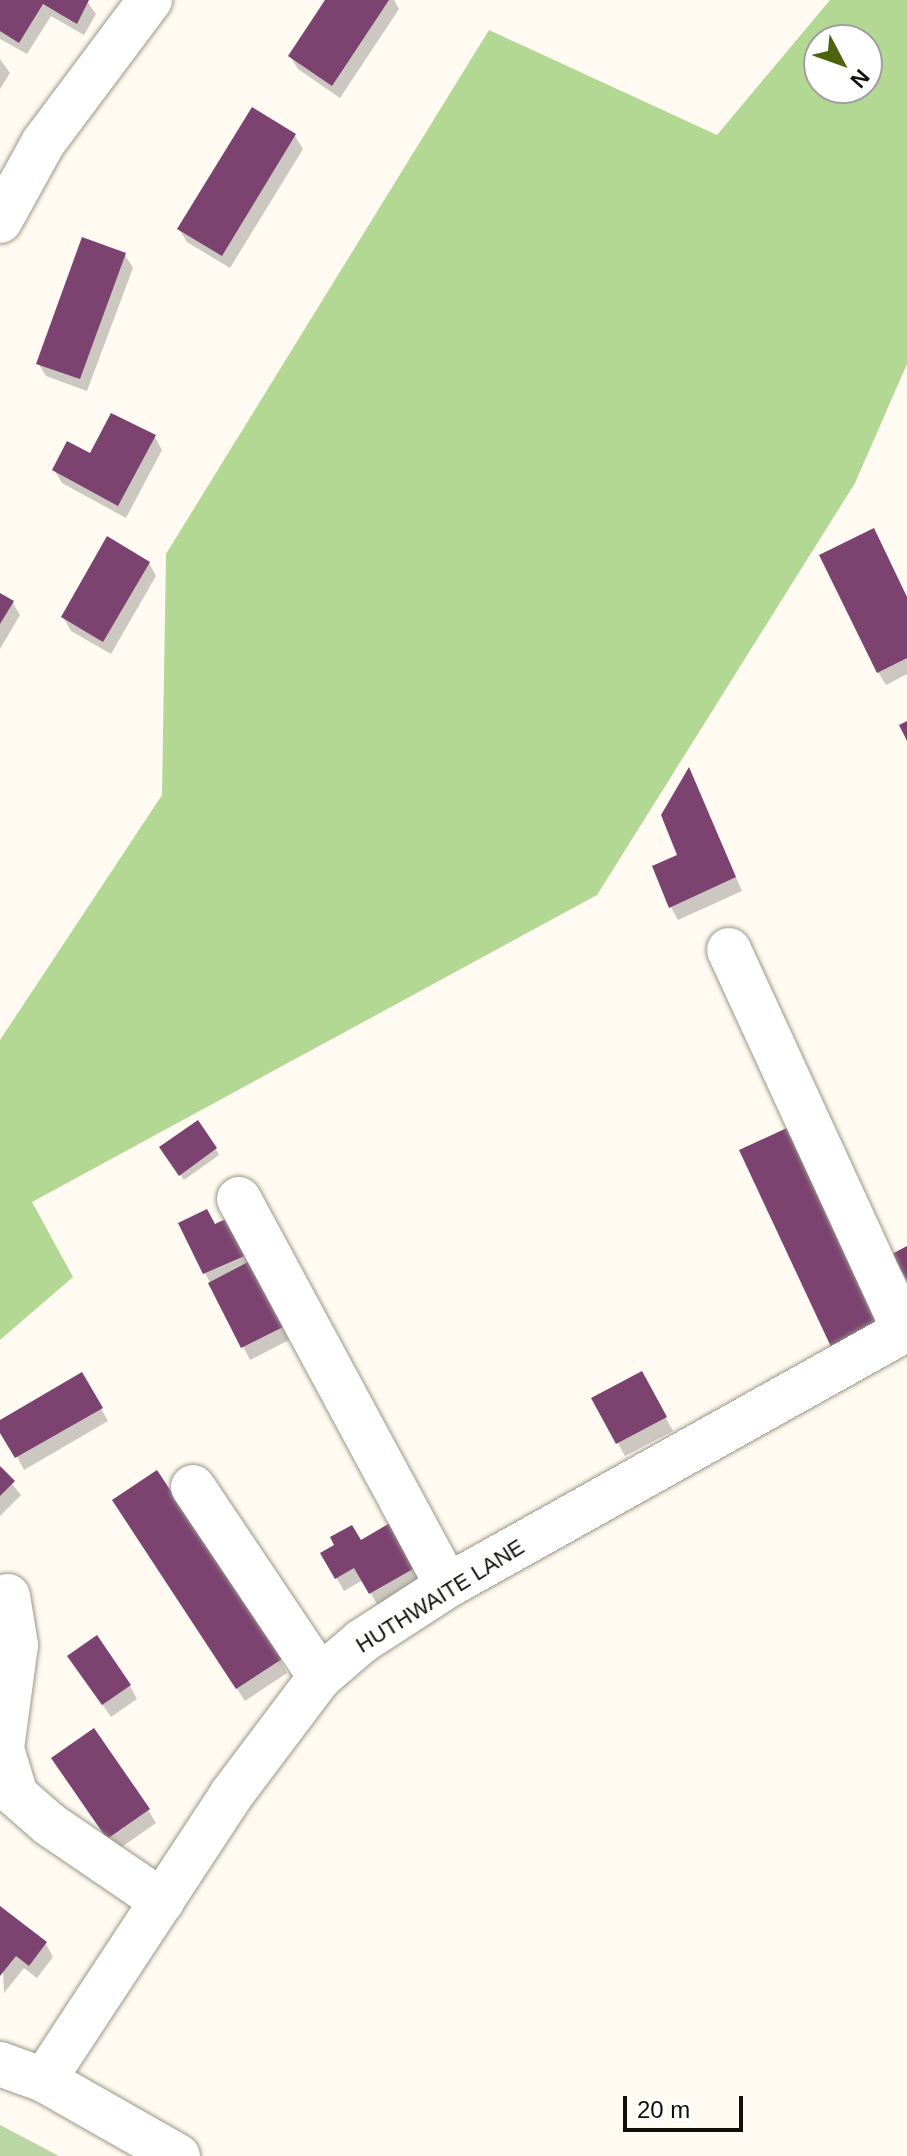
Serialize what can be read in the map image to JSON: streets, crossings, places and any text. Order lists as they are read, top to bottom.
{
  "streets": {
    "street": ["HUTHWAITE LANE"]
  },
  "scale_bar": "20 m",
  "north": "bottom right"
}
